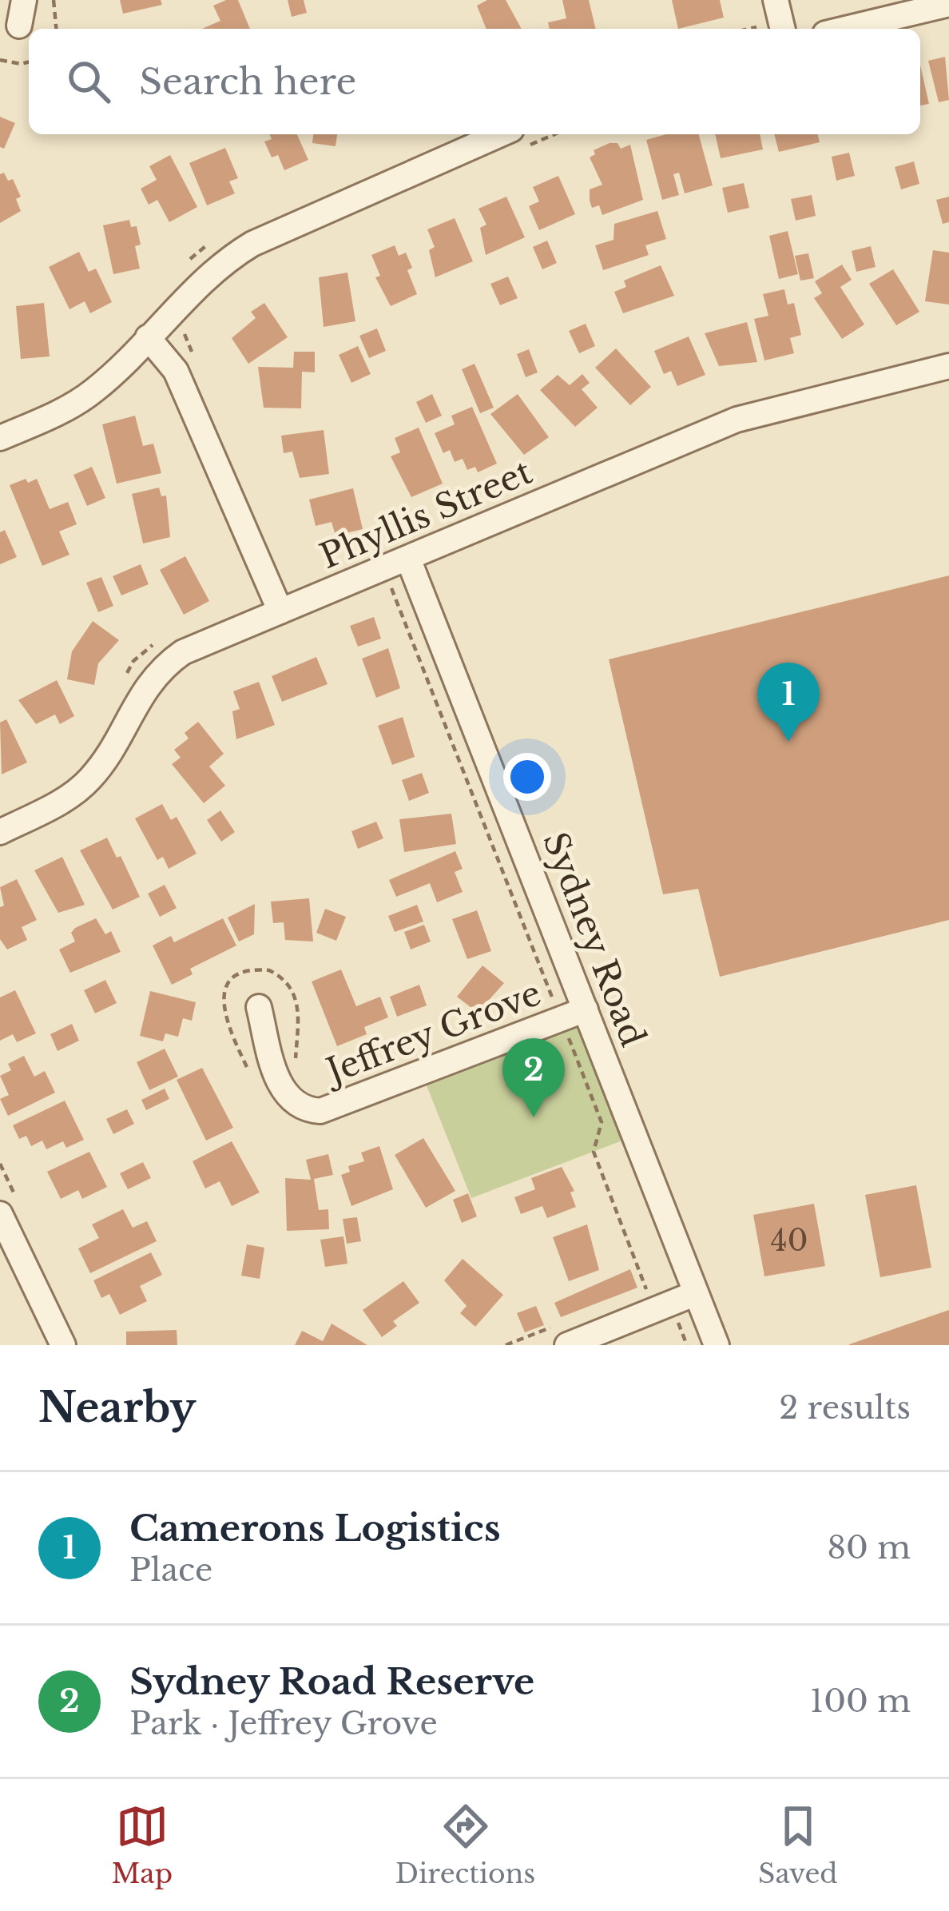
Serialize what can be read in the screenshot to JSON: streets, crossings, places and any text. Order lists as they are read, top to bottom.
{
  "streets": {
    "street": ["Phyllis Street", "Sydney Road", "Jeffrey Grove"]
  },
  "crossings": [
    ["Phyllis Street", "Sydney Road"],
    ["Sydney Road", "Jeffrey Grove"]
  ],
  "house_numbers": ["40"],
  "page": {
    "search": "Search here",
    "pins": ["1", "2"],
    "heading": ["Nearby", "2 results"],
    "list": [
      {
        "mark": "1",
        "name": "Camerons Logistics",
        "note": "Place",
        "value": "80 m"
      },
      {
        "mark": "2",
        "name": "Sydney Road Reserve",
        "note": "Park · Jeffrey Grove",
        "value": "100 m"
      }
    ],
    "nav": ["Map", "Directions", "Saved"]
  }
}
